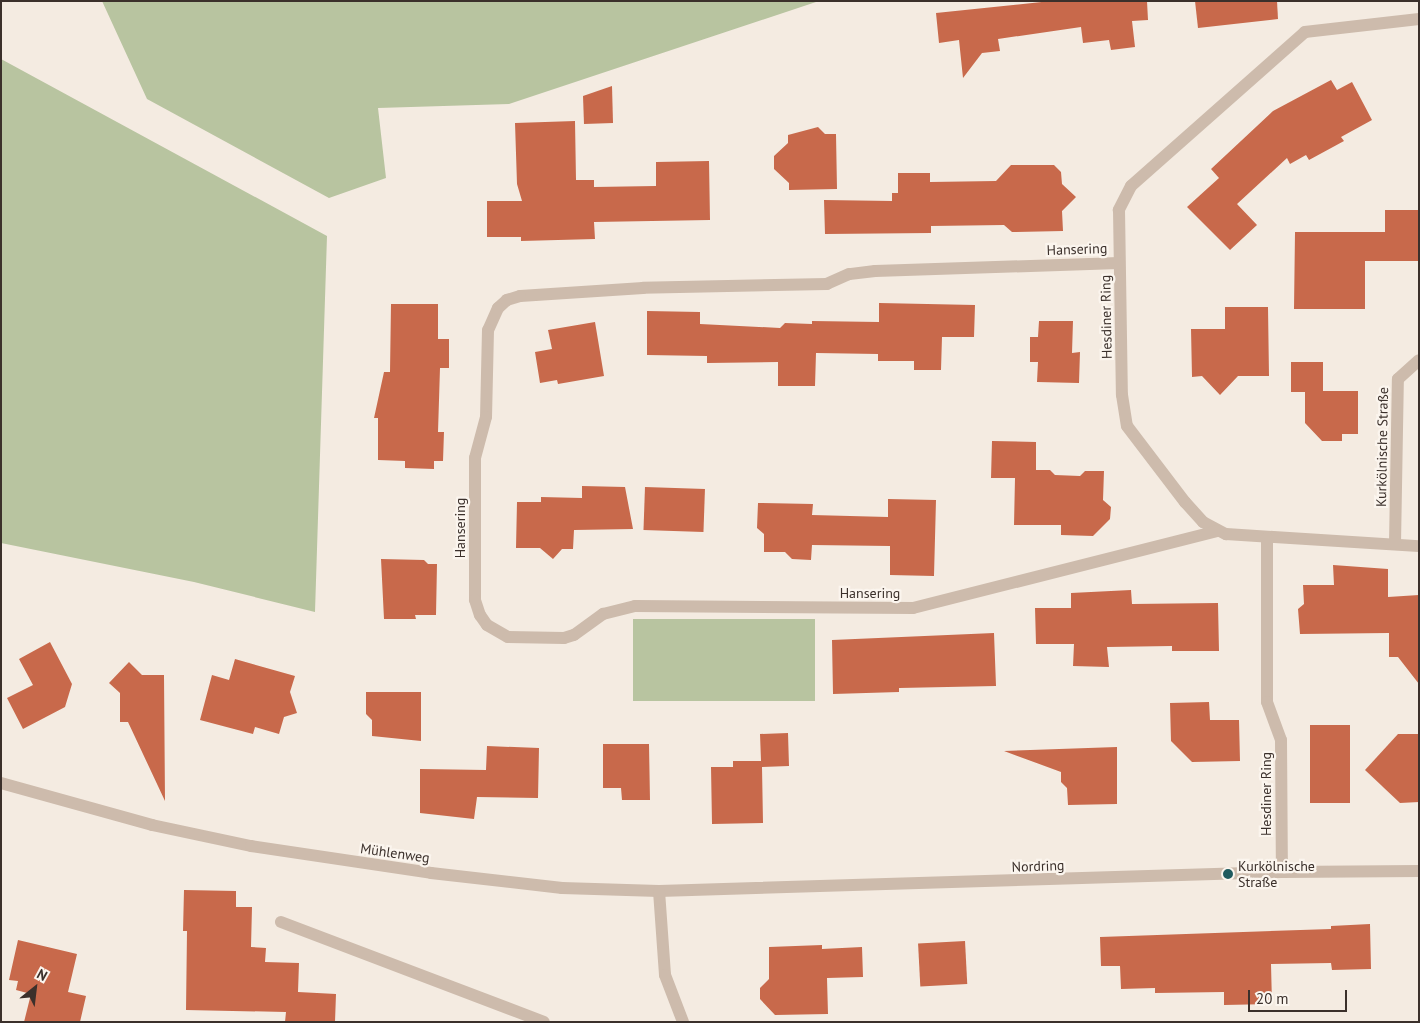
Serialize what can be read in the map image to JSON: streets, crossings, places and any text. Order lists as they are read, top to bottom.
{
  "streets": {
    "street": [
      "Hansering",
      "Hesdiner Ring",
      "Kurkölnische Straße",
      "Mühlenweg",
      "Nordring"
    ]
  },
  "crossings": [
    ["Hansering", "Hesdiner Ring"],
    ["Hesdiner Ring", "Nordring"],
    ["Mühlenweg", "Nordring"]
  ],
  "places": ["Kurkölnische Straße"],
  "scale_bar": "20 m",
  "north": "top right"
}
